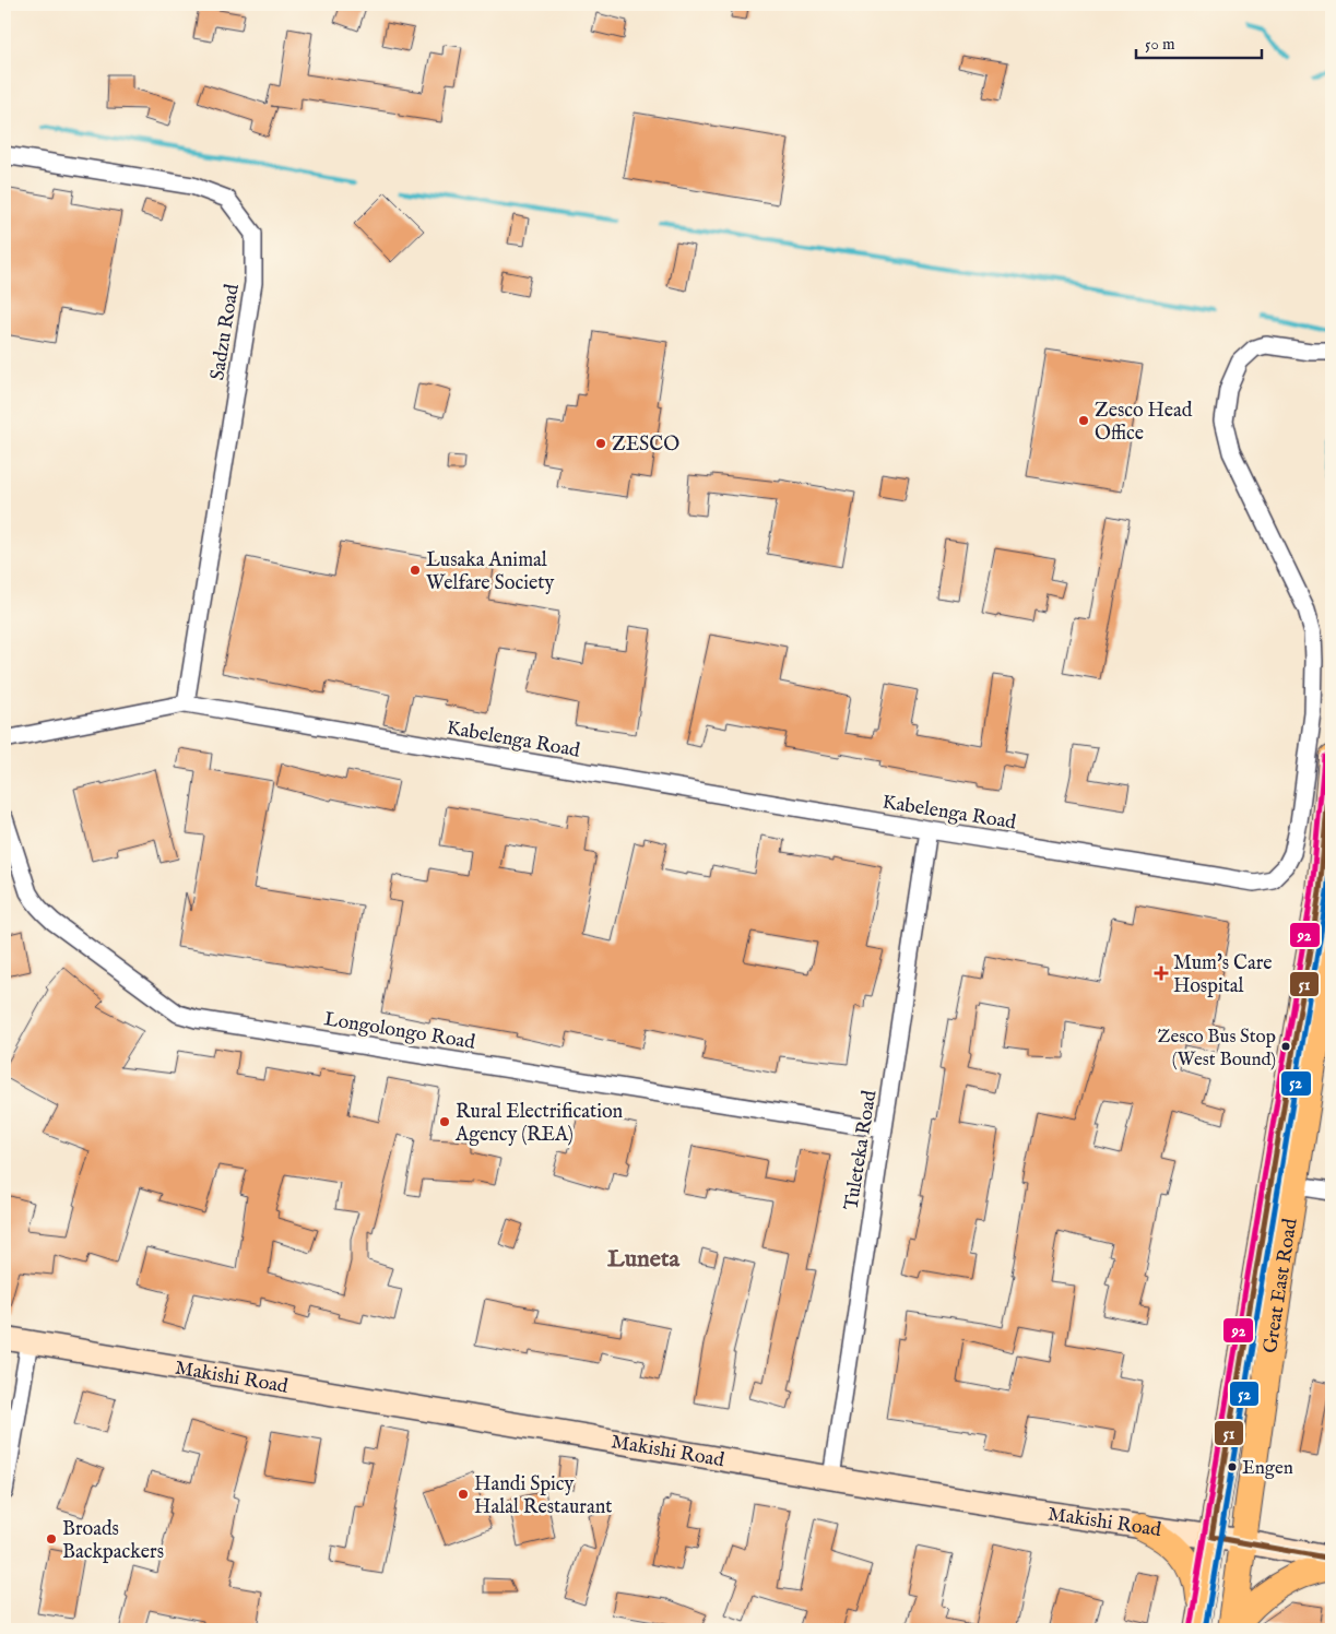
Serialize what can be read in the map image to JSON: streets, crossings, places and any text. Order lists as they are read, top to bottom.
{
  "streets": {
    "main road": ["Great East Road", "Makishi Road"],
    "street": [
      "Sadzu Road",
      "Kabelenga Road",
      "Longolongo Road",
      "Tuleteka Road"
    ]
  },
  "crossings": [
    ["Sadzu Road", "Kabelenga Road"],
    ["Kabelenga Road", "Tuleteka Road"],
    ["Longolongo Road", "Tuleteka Road"],
    ["Tuleteka Road", "Makishi Road"],
    ["Great East Road", "Makishi Road"]
  ],
  "districts": ["Luneta"],
  "places": {
    "other": [
      "Zesco Head Office",
      "ZESCO",
      "Lusaka Animal Welfare Society",
      "Zesco Bus Stop (West Bound)",
      "Rural Electrification Agency (REA)",
      "Engen",
      "Handi Spicy Halal Restaurant",
      "Broads Backpackers"
    ],
    "health": ["Mum's Care Hospital"]
  },
  "lines": ["transit line 92", "transit line 51", "transit line 52"],
  "scale_bar": "50 m"
}
